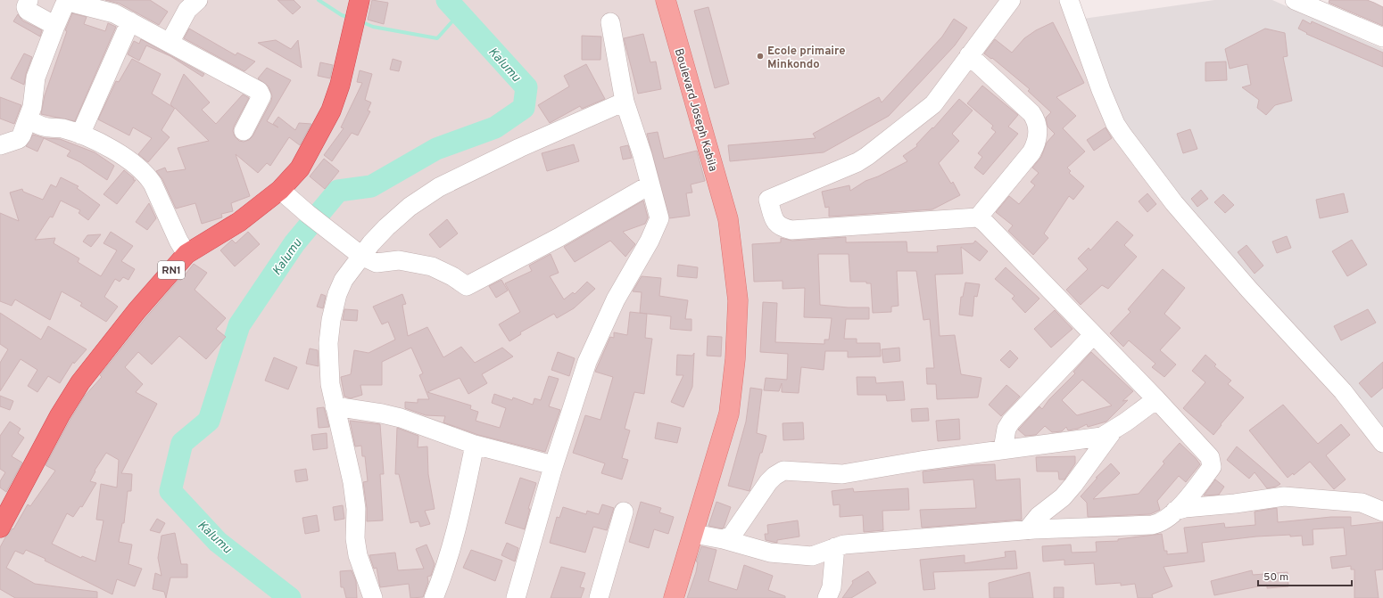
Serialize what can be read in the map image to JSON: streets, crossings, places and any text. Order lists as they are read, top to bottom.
{
  "streets": {
    "highway": ["RN1"],
    "main road": ["Boulevard Joseph Kabila"]
  },
  "water": ["Kalumu"],
  "places": ["Ecole primaire Minkondo"],
  "scale_bar": "50 m"
}
